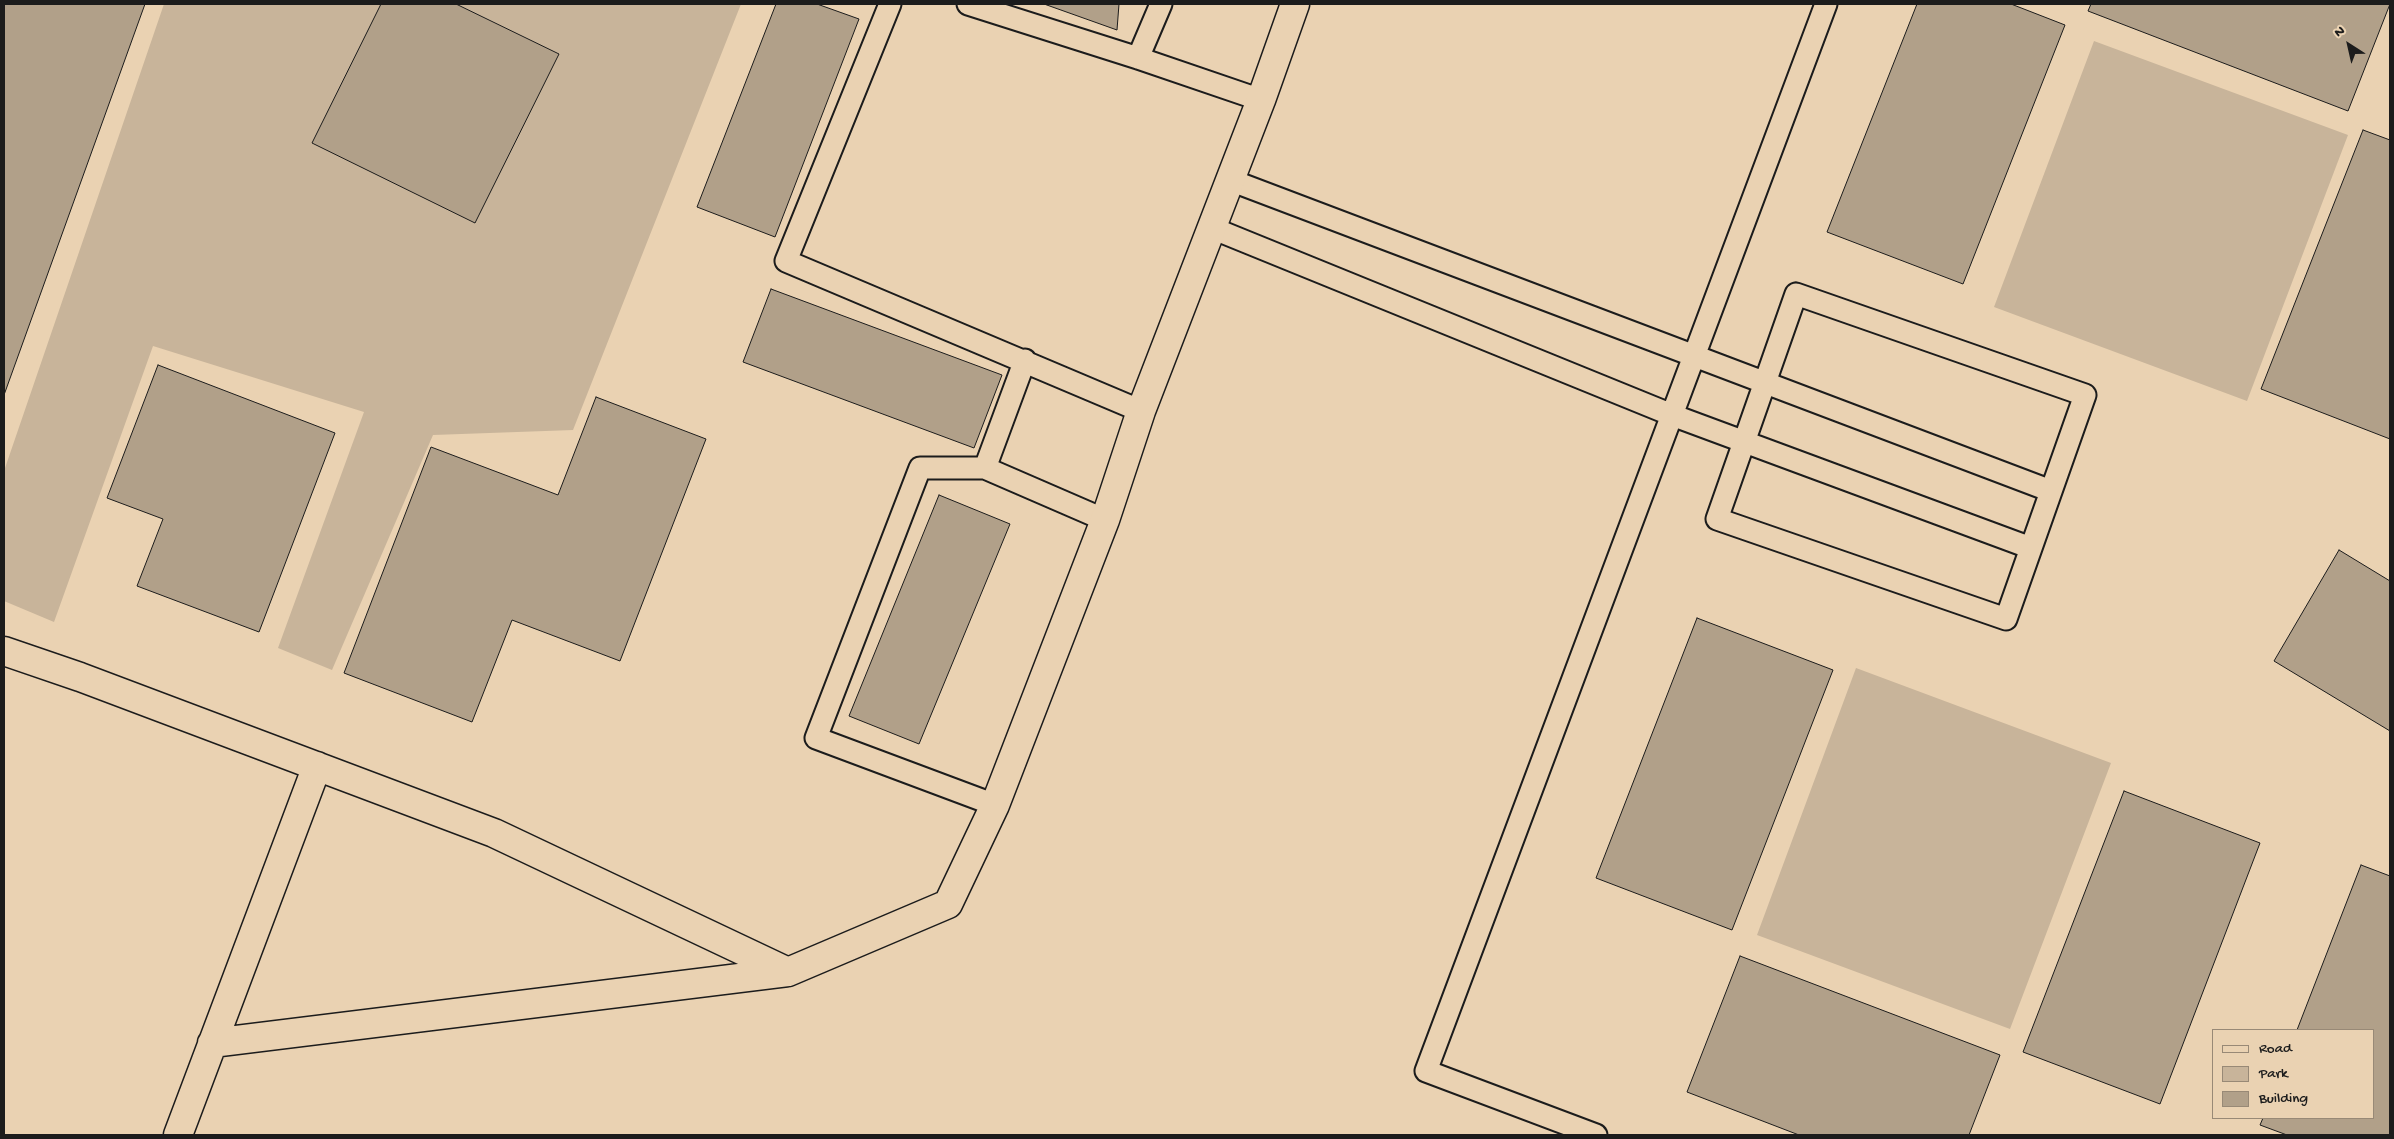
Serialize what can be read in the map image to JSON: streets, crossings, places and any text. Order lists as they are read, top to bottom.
{
  "legend": ["Road", "Park", "Building"],
  "north": "top left"
}
